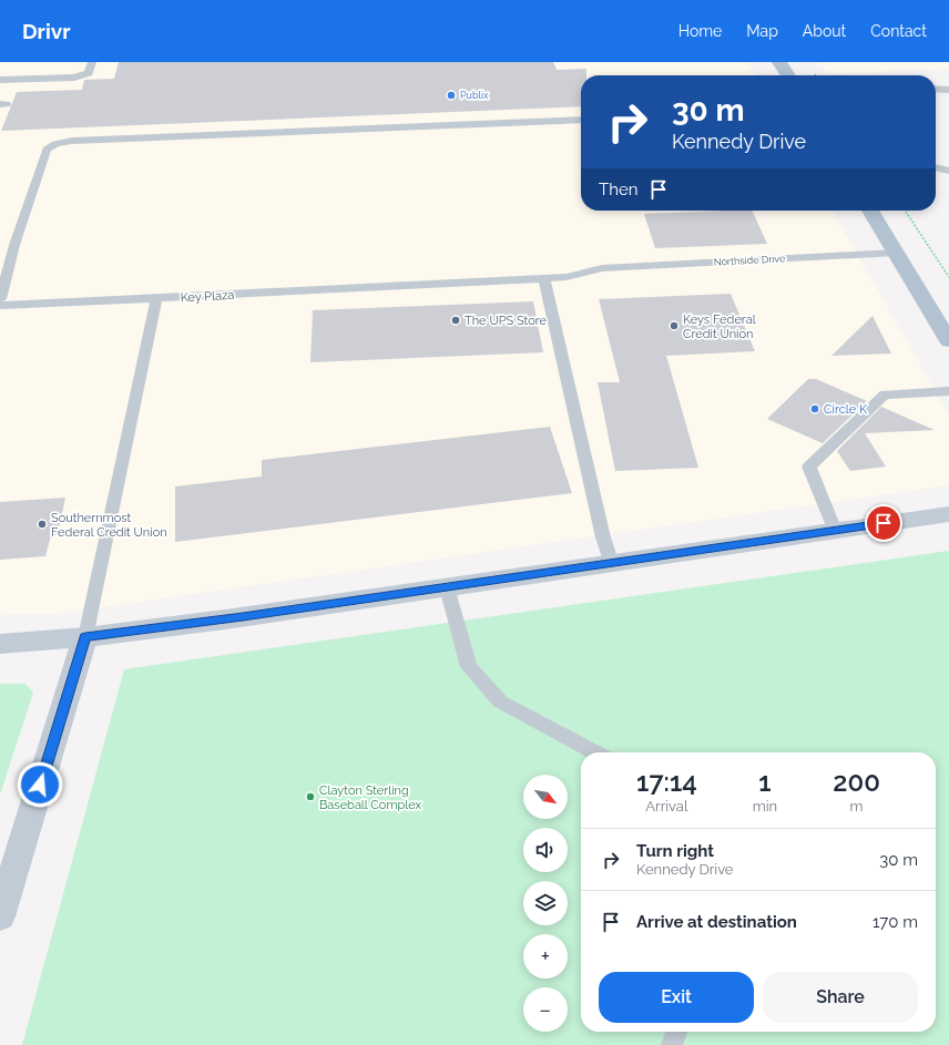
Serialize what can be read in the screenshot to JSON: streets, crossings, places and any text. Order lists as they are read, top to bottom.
{
  "streets": {
    "lane": ["Northside Drive", "Key Plaza"]
  },
  "crossings": [
    ["Northside Drive", "Key Plaza"]
  ],
  "places": [
    "Publix",
    "The UPS Store",
    "Keys Federal Credit Union",
    "Circle K",
    "Southernmost Federal Credit Union",
    "Clayton Sterling Baseball Complex"
  ],
  "north": "bottom right",
  "page": {
    "header": "Drivr",
    "nav": [
      "Home",
      "Map",
      "About",
      "Contact"
    ],
    "turn": ["30 m", "Kennedy Drive"],
    "then": "Then",
    "eta": [
      "17:14",
      "Arrival",
      "1",
      "min",
      "200",
      "m"
    ],
    "map_buttons": ["+", "−"],
    "list": [
      {
        "name": "Turn right",
        "note": "Kennedy Drive",
        "value": "30 m"
      },
      {
        "name": "Arrive at destination",
        "value": "170 m"
      }
    ],
    "buttons": ["Exit", "Share"]
  }
}
